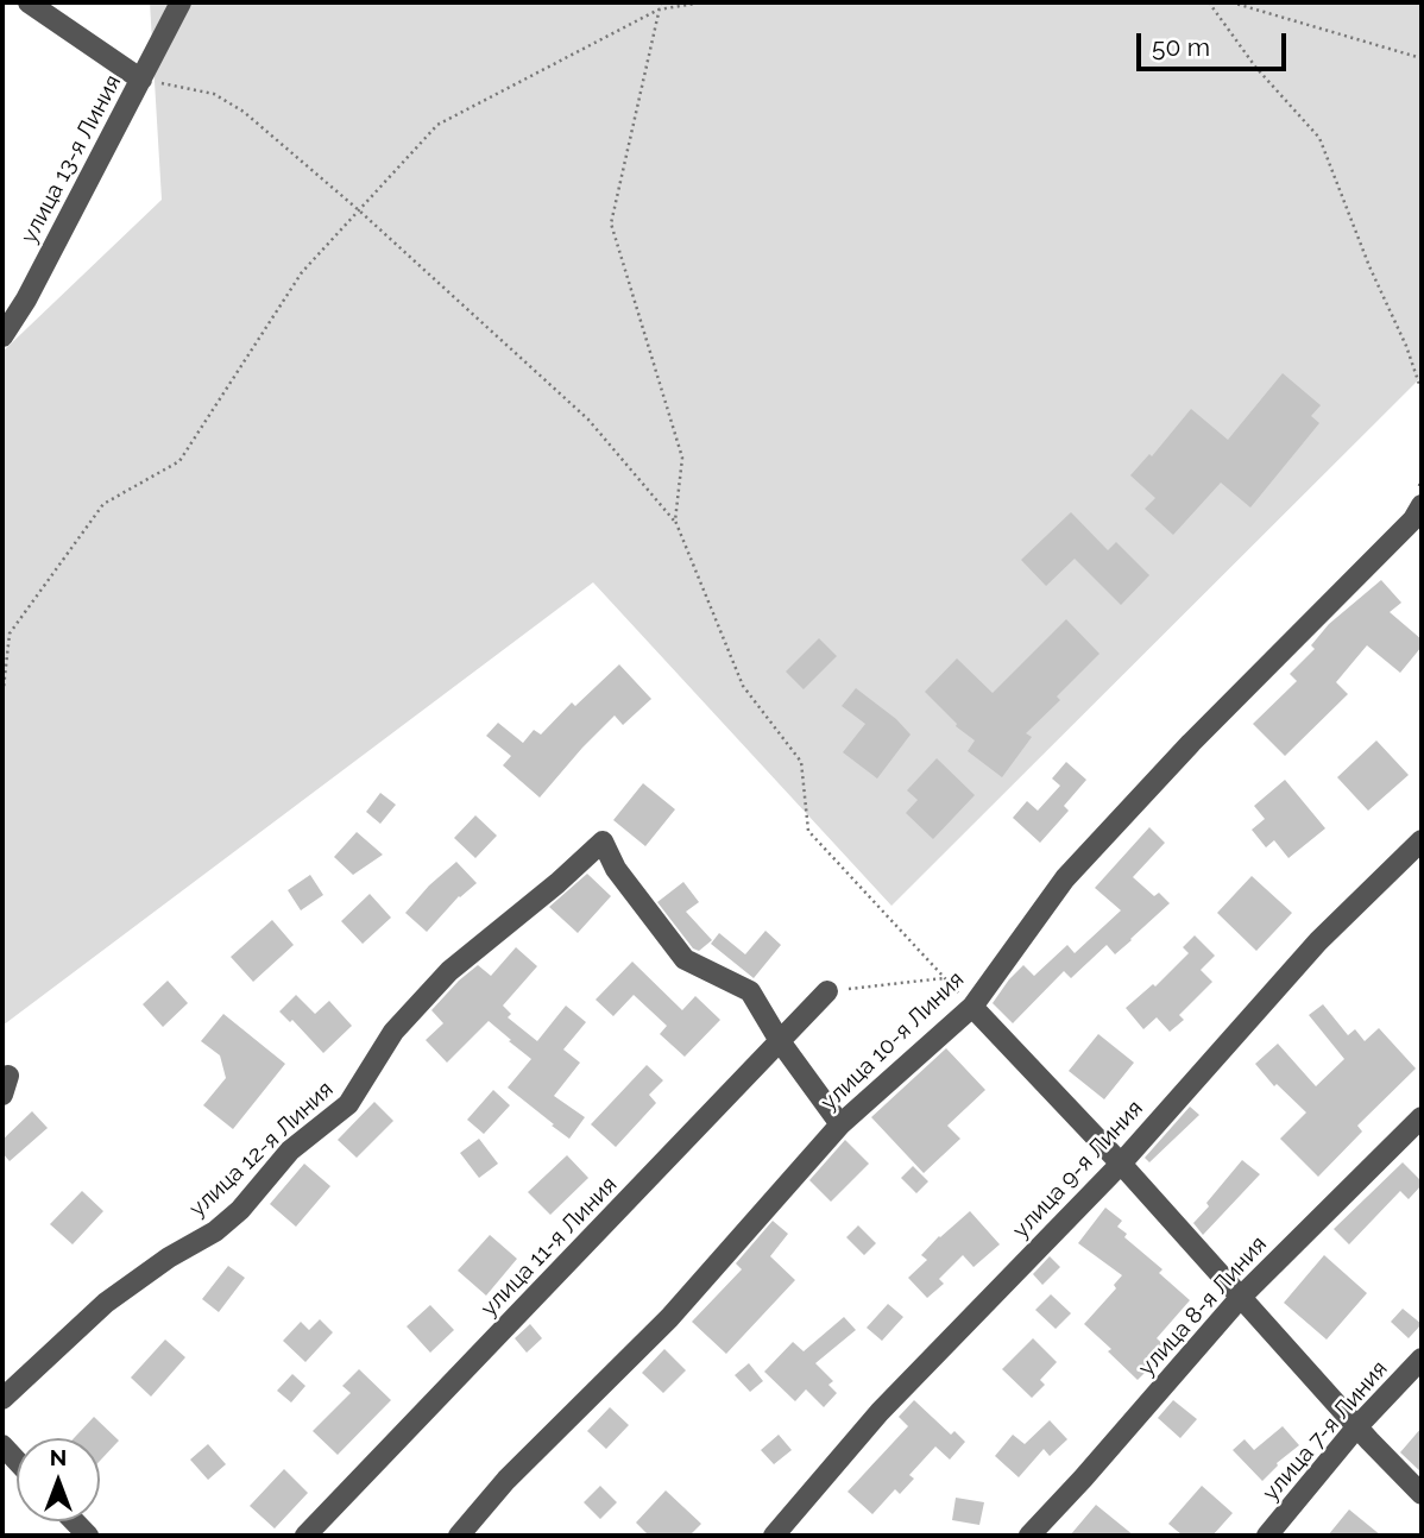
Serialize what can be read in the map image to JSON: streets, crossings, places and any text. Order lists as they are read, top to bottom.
{
  "streets": {
    "street": [
      "улица 13-я Линия",
      "улица 10-я Линия",
      "улица 12-я Линия",
      "улица 9-я Линия",
      "улица 11-я Линия",
      "улица 8-я Линия",
      "улица 7-я Линия"
    ]
  },
  "crossings": [
    ["улица 12-я Линия", "улица 11-я Линия"]
  ],
  "scale_bar": "50 m",
  "north": "top"
}
